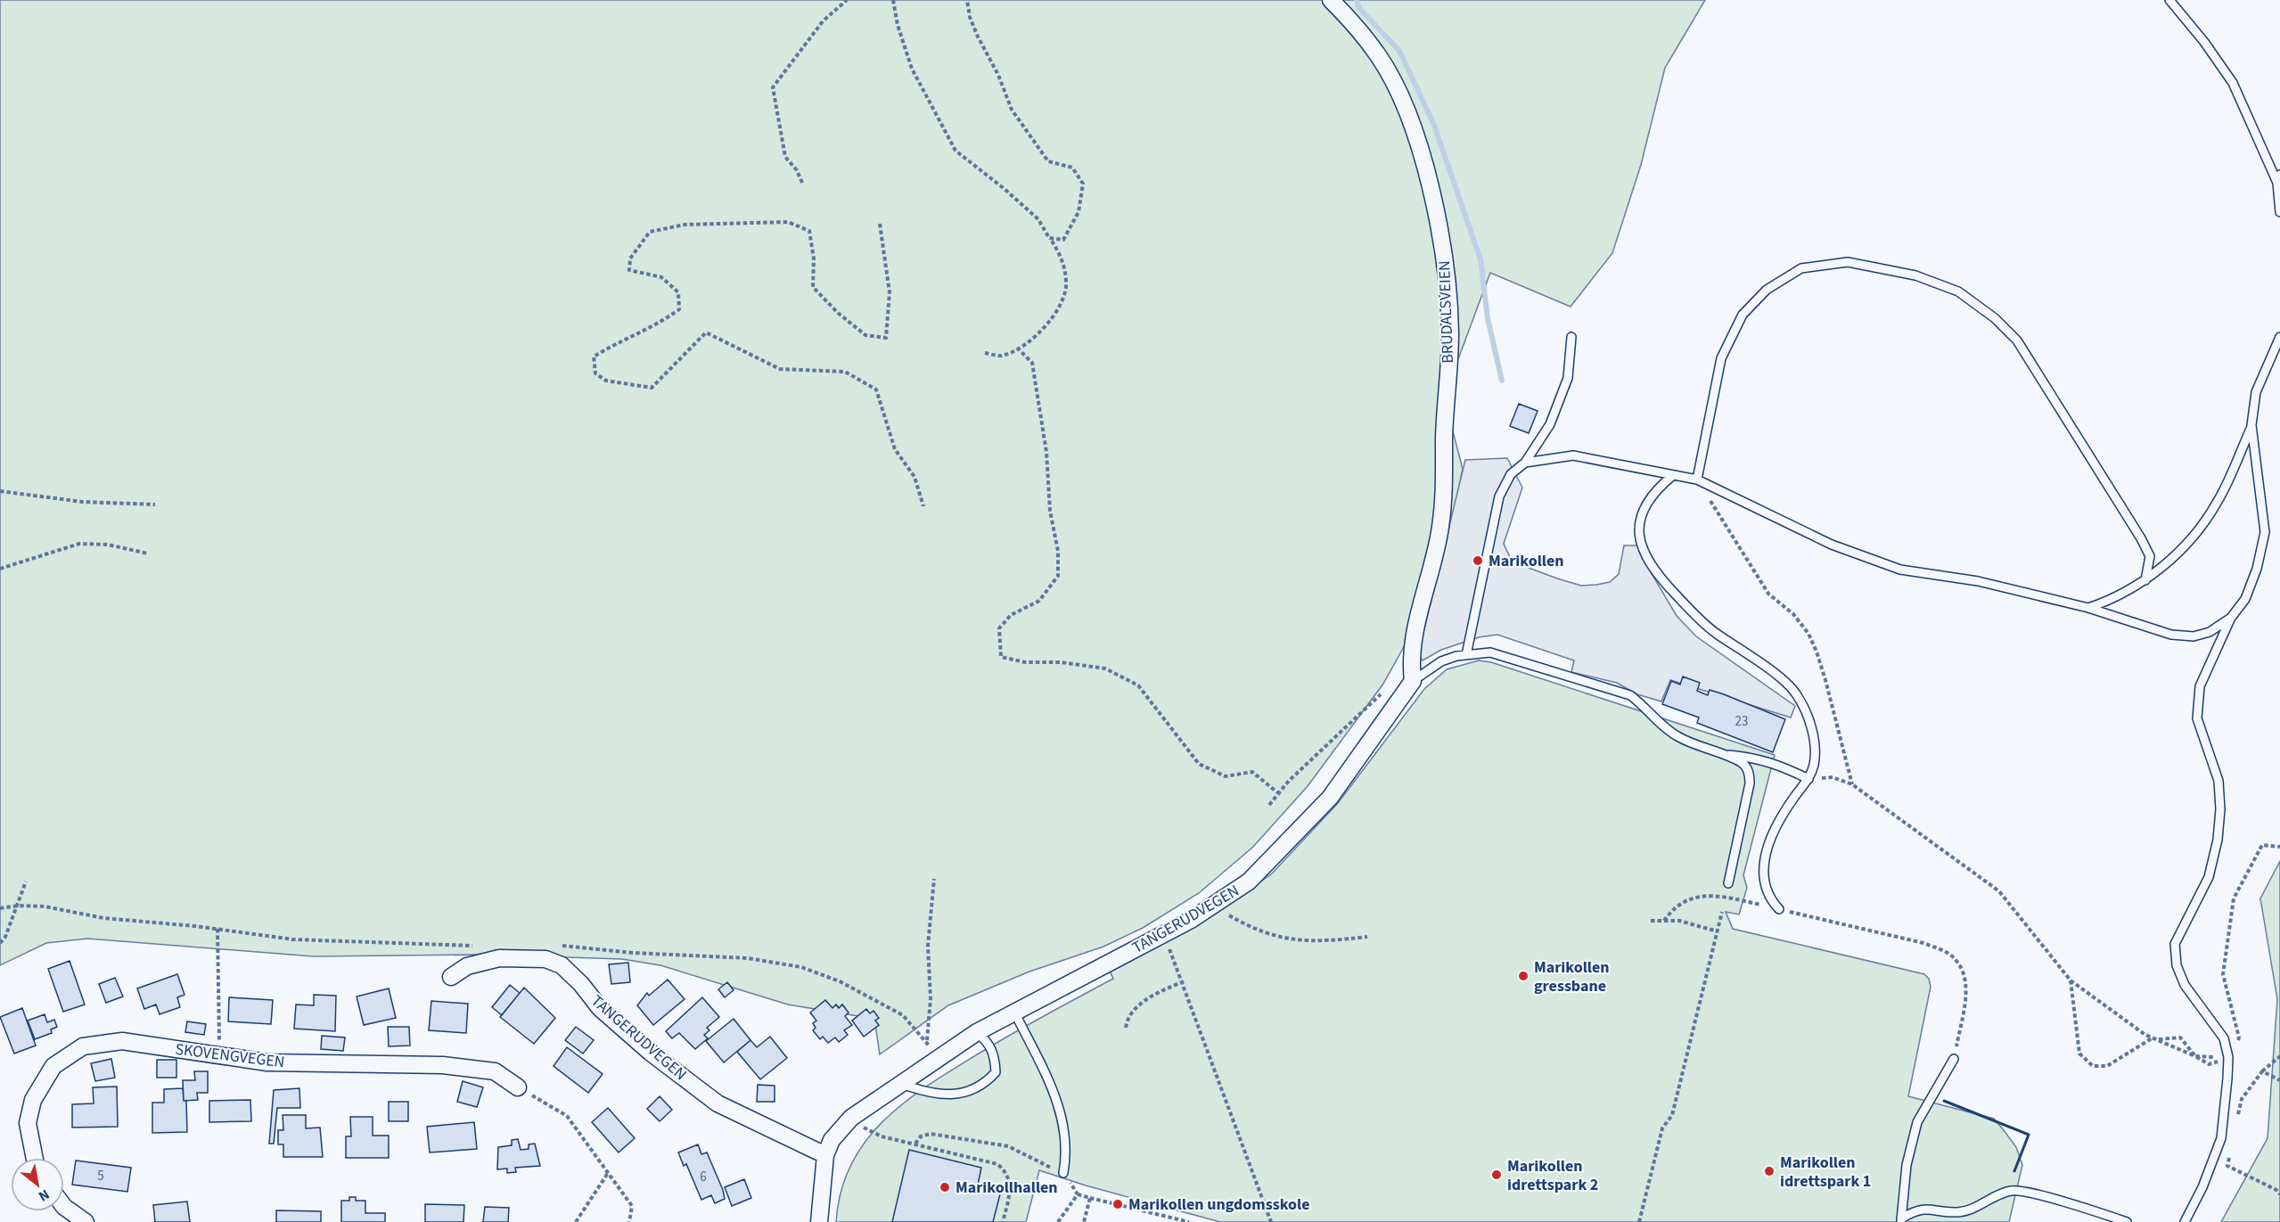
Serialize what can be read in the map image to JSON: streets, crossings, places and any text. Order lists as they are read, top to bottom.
{
  "streets": {
    "street": ["BRUDALSVEIEN", "TANGERUDVEGEN", "SKOVENGVEGEN"]
  },
  "crossings": [
    ["BRUDALSVEIEN", "TANGERUDVEGEN"]
  ],
  "places": [
    "Marikollen",
    "Marikollen gressbane",
    "Marikollen idrettspark 1",
    "Marikollen idrettspark 2",
    "Marikollhallen",
    "Marikollen ungdomsskole"
  ],
  "house_numbers": ["23", "5", "6"],
  "north": "bottom right"
}
